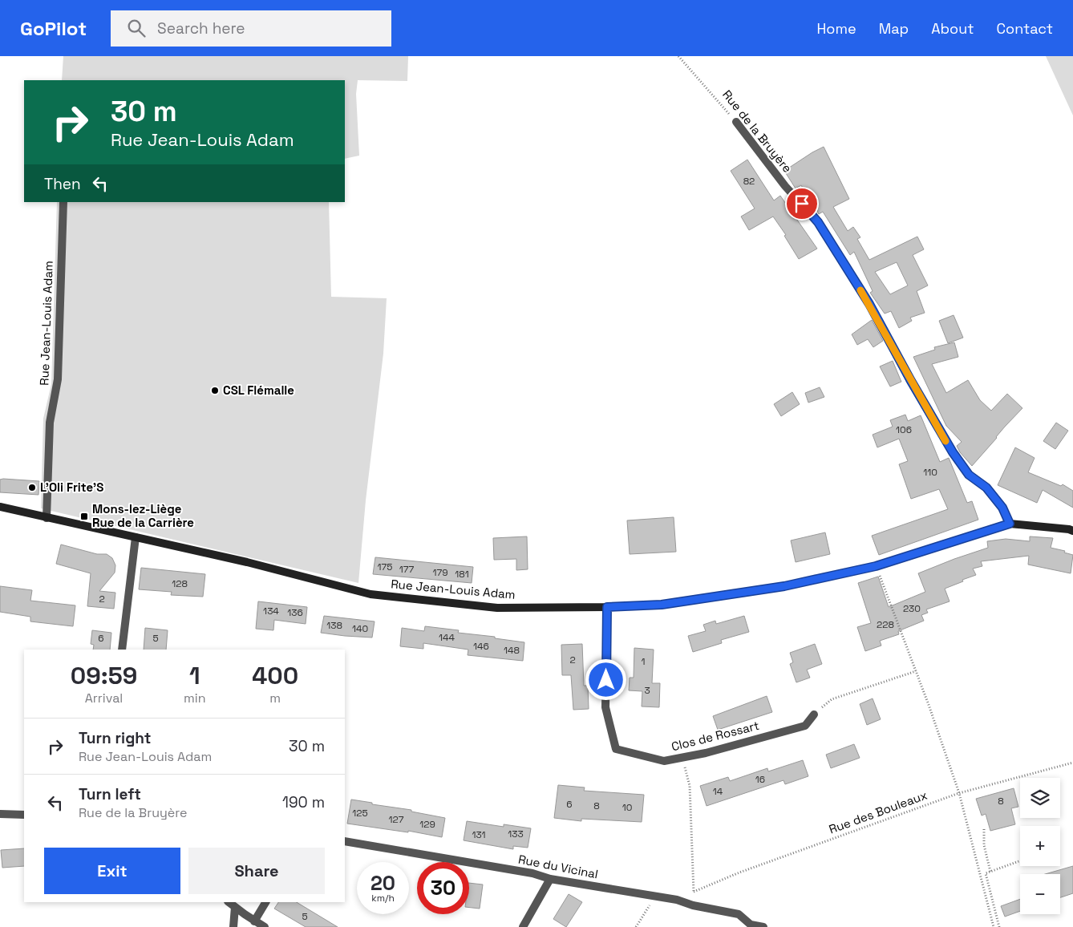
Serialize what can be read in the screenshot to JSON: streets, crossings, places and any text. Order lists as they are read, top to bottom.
{
  "streets": {
    "street": [
      "Rue de la Bruyère",
      "Rue Jean-Louis Adam",
      "Clos de Rossart",
      "Rue du Vicinal"
    ],
    "path": ["Rue des Bouleaux"]
  },
  "crossings": [
    ["Rue de la Bruyère", "Rue Jean-Louis Adam"],
    ["Rue Jean-Louis Adam", "Clos de Rossart"],
    ["Clos de Rossart", "Rue des Bouleaux"]
  ],
  "places": {
    "other": ["CSL Flémalle", "L’Oli Frite’S"],
    "transit": ["Mons-lez-Liège Rue de la Carrière"]
  },
  "house_numbers": [
    "82",
    "106",
    "110",
    "175",
    "177",
    "179",
    "181",
    "128",
    "2",
    "230",
    "134",
    "136",
    "228",
    "138",
    "140",
    "144",
    "6",
    "5",
    "146",
    "148",
    "2",
    "1",
    "3",
    "16",
    "14",
    "8",
    "6",
    "8",
    "10",
    "125",
    "127",
    "129",
    "133",
    "131",
    "5"
  ],
  "page": {
    "header": "GoPilot",
    "search": "Search here",
    "nav": [
      "Home",
      "Map",
      "About",
      "Contact"
    ],
    "turn": ["30 m", "Rue Jean-Louis Adam"],
    "then": "Then",
    "eta": [
      "09:59",
      "Arrival",
      "1",
      "min",
      "400",
      "m"
    ],
    "list": [
      {
        "name": "Turn right",
        "note": "Rue Jean-Louis Adam",
        "value": "30 m"
      },
      {
        "name": "Turn left",
        "note": "Rue de la Bruyère",
        "value": "190 m"
      }
    ],
    "map_buttons": ["+", "−"],
    "buttons": ["Exit", "Share"],
    "speed": "20 km/h",
    "limit": "30"
  }
}
